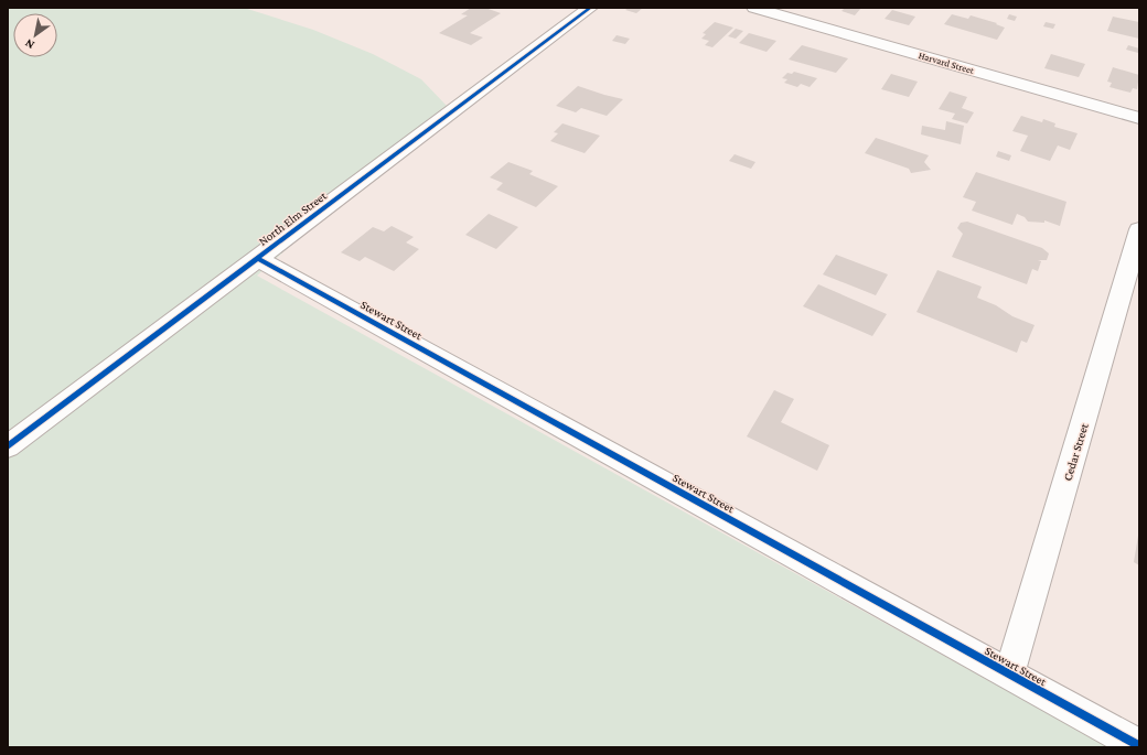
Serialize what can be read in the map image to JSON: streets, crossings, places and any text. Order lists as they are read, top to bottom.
{
  "streets": {
    "street": [
      "Harvard Street",
      "North Elm Street",
      "Stewart Street",
      "Cedar Street"
    ]
  },
  "crossings": [
    ["North Elm Street", "Stewart Street"],
    ["Stewart Street", "Cedar Street"]
  ],
  "north": "bottom left"
}
